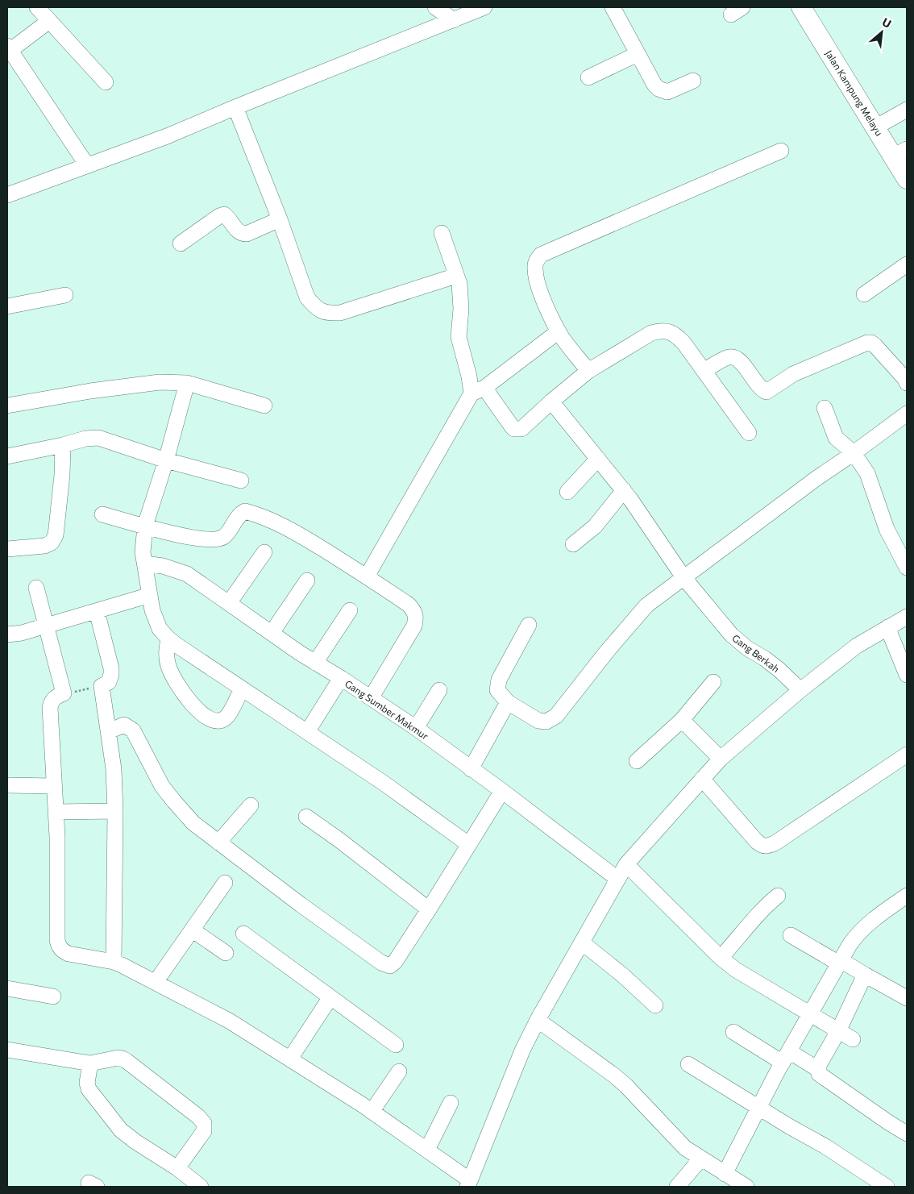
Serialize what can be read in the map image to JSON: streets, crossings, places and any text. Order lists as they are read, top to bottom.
{
  "streets": {
    "main road": ["Jalan Kampung Melayu"],
    "street": ["Gang Berkah", "Gang Sumber Makmur"]
  },
  "north": "top right"
}
